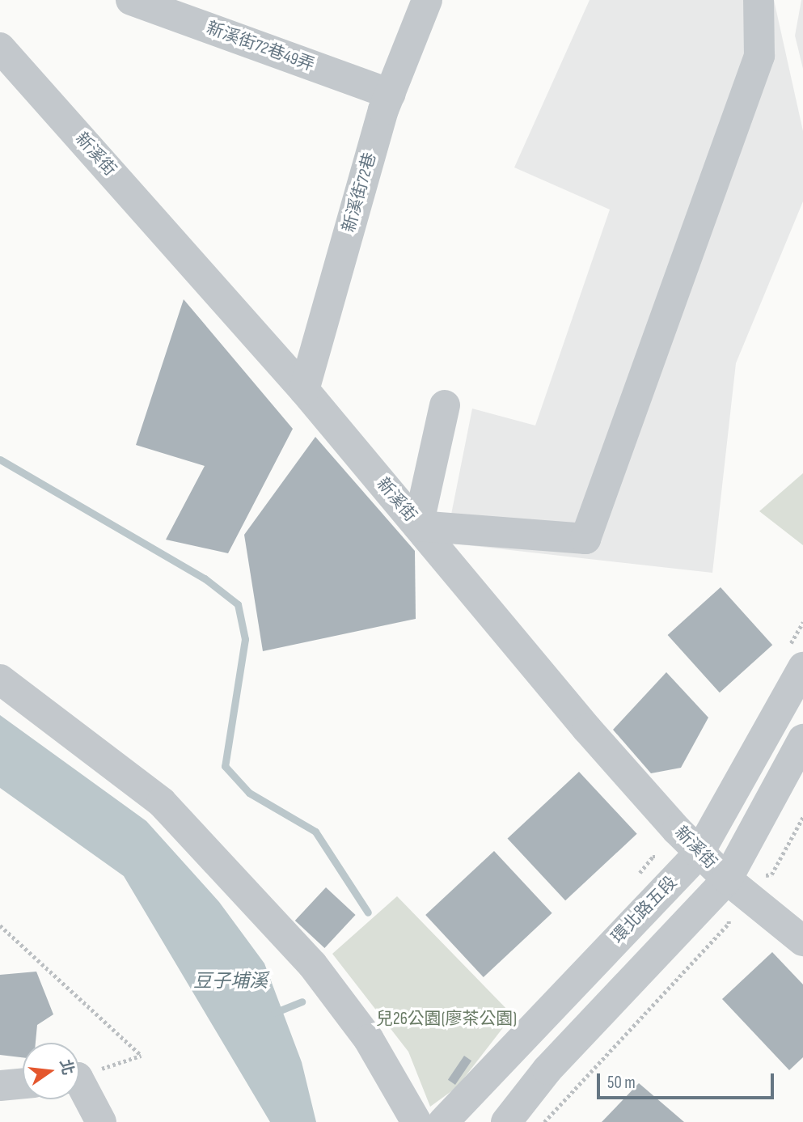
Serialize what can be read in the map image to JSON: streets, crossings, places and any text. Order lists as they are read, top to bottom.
{
  "streets": {
    "street": [
      "新溪街72巷49弄",
      "新溪街",
      "新溪街72巷",
      "環北路五段"
    ]
  },
  "crossings": [
    ["新溪街72巷49弄", "新溪街72巷"],
    ["新溪街", "新溪街72巷"],
    ["新溪街", "環北路五段"]
  ],
  "water": ["豆子埔溪"],
  "parks": ["兒26公園(廖茶公園)"],
  "scale_bar": "50 m",
  "north": "right"
}
